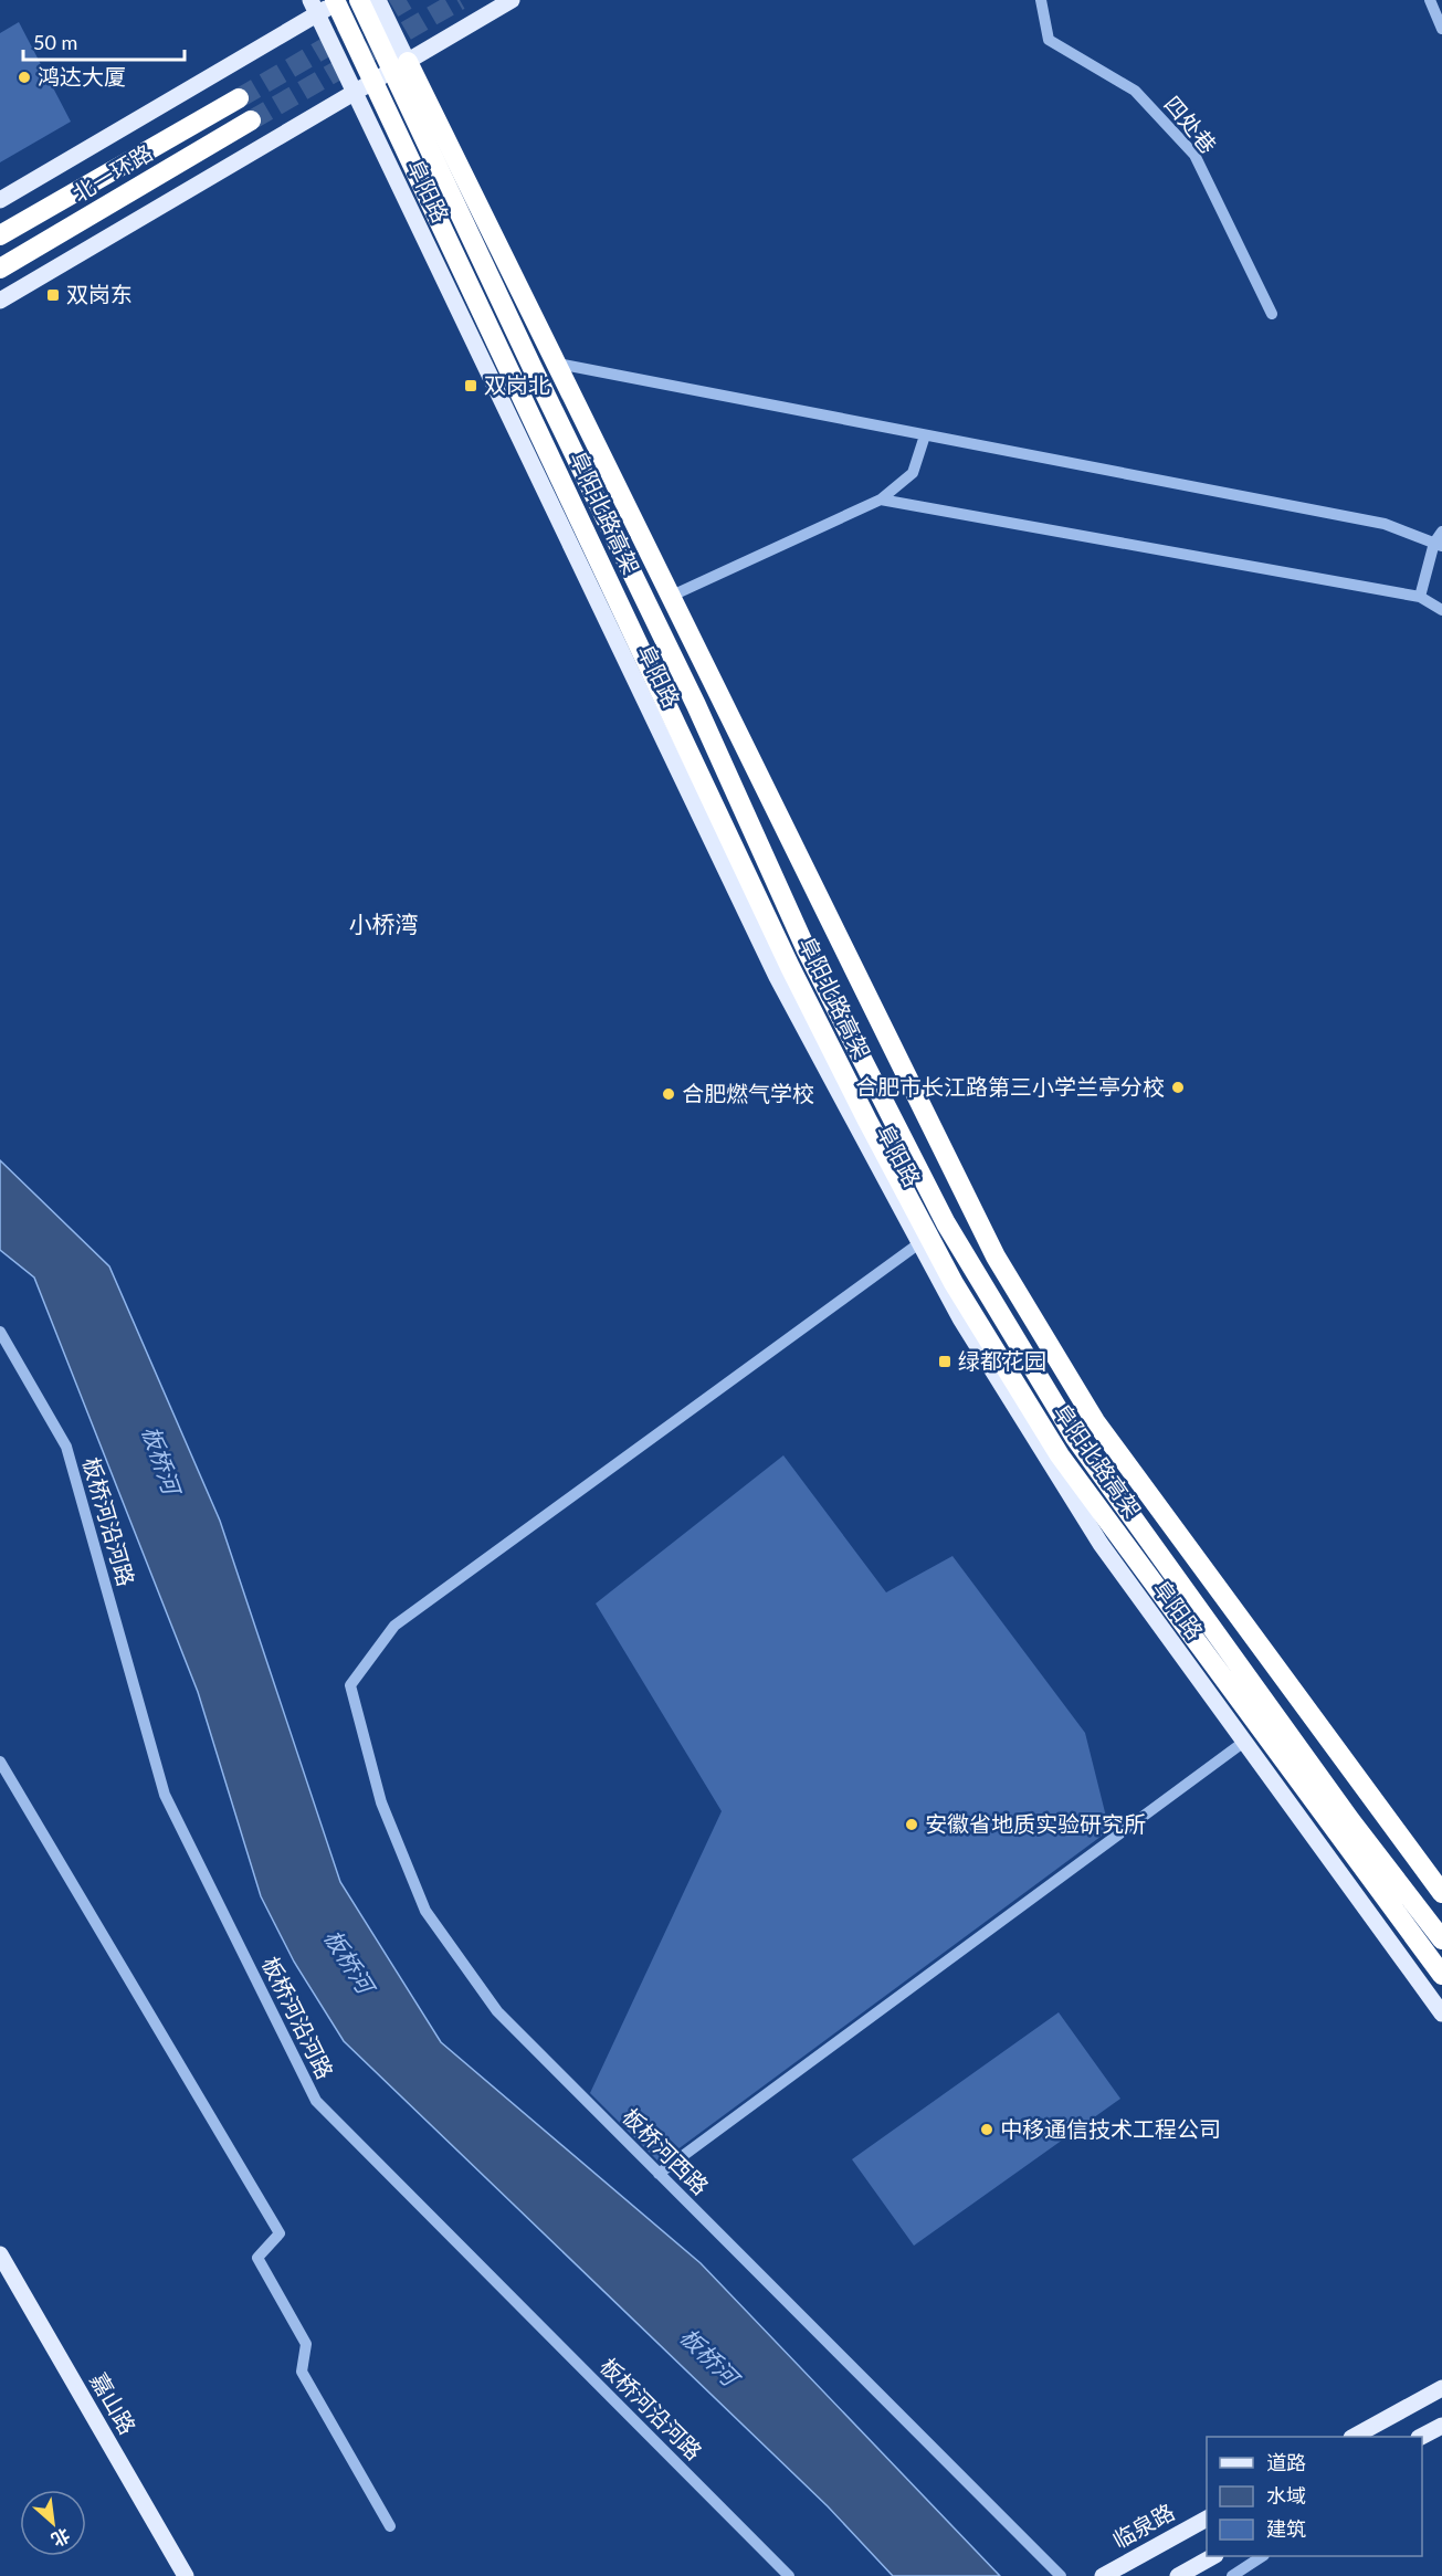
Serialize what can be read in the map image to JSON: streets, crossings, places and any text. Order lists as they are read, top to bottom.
{
  "streets": {
    "highway": ["北一环路", "阜阳北路高架"],
    "main road": ["阜阳路", "嘉山路", "临泉路"],
    "street": ["四处巷", "板桥河沿河路", "板桥河西路"]
  },
  "crossings": [
    ["阜阳路", "板桥河西路"]
  ],
  "districts": ["小桥湾"],
  "water": ["板桥河"],
  "places": {
    "other": [
      "鸿达大厦",
      "合肥市长江路第三小学兰亭分校",
      "合肥燃气学校",
      "安徽省地质实验研究所",
      "中移通信技术工程公司"
    ],
    "transit": ["双岗东", "双岗北", "绿都花园"]
  },
  "legend": ["道路", "水域", "建筑"],
  "scale_bar": "50 m",
  "north": "bottom right"
}
